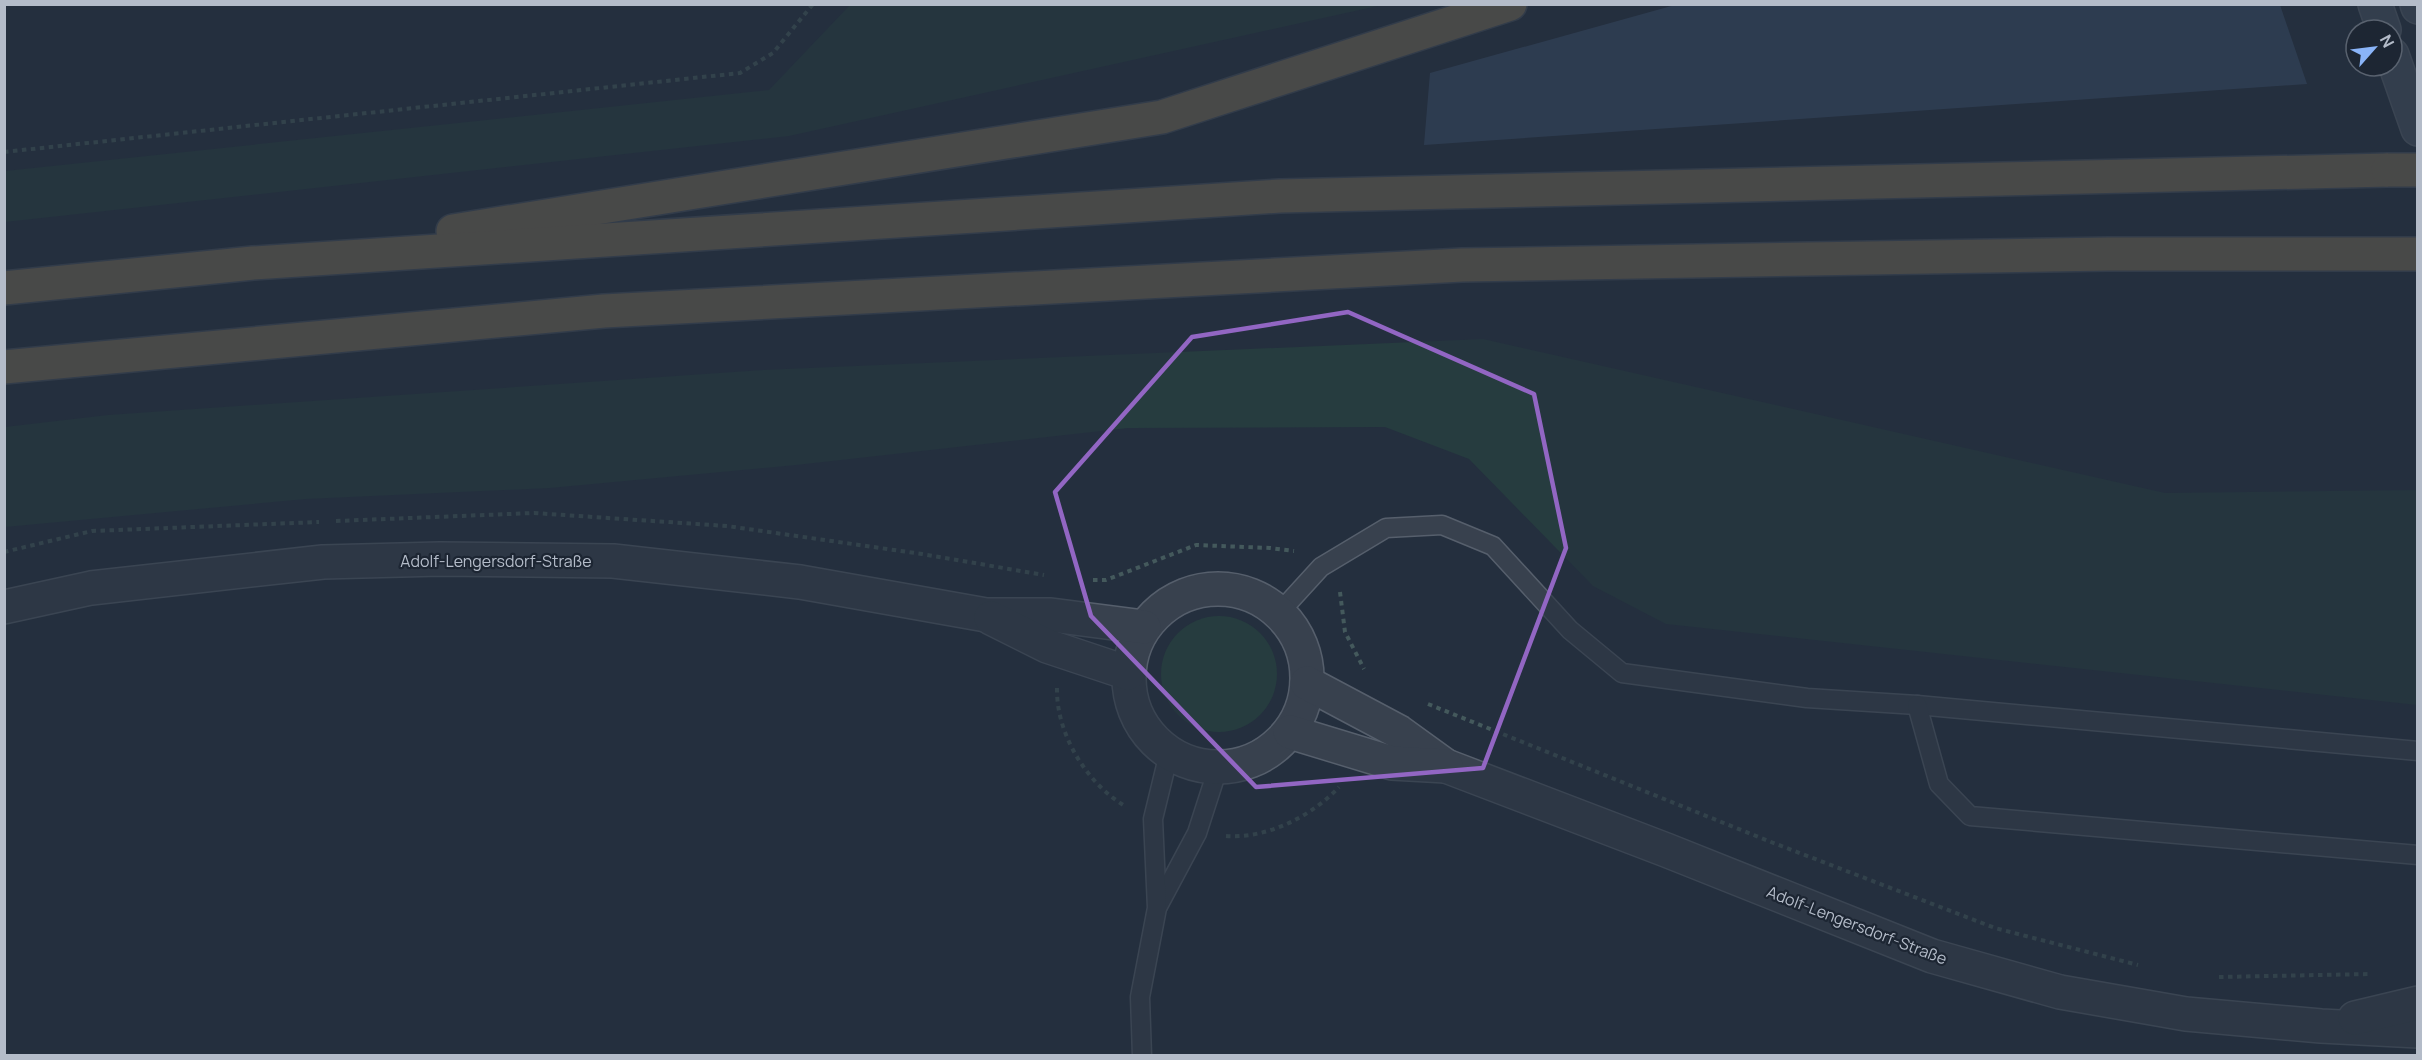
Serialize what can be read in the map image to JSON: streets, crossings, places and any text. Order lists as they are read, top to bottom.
{
  "streets": {
    "street": ["Adolf-Lengersdorf-Straße"]
  },
  "north": "top right"
}
